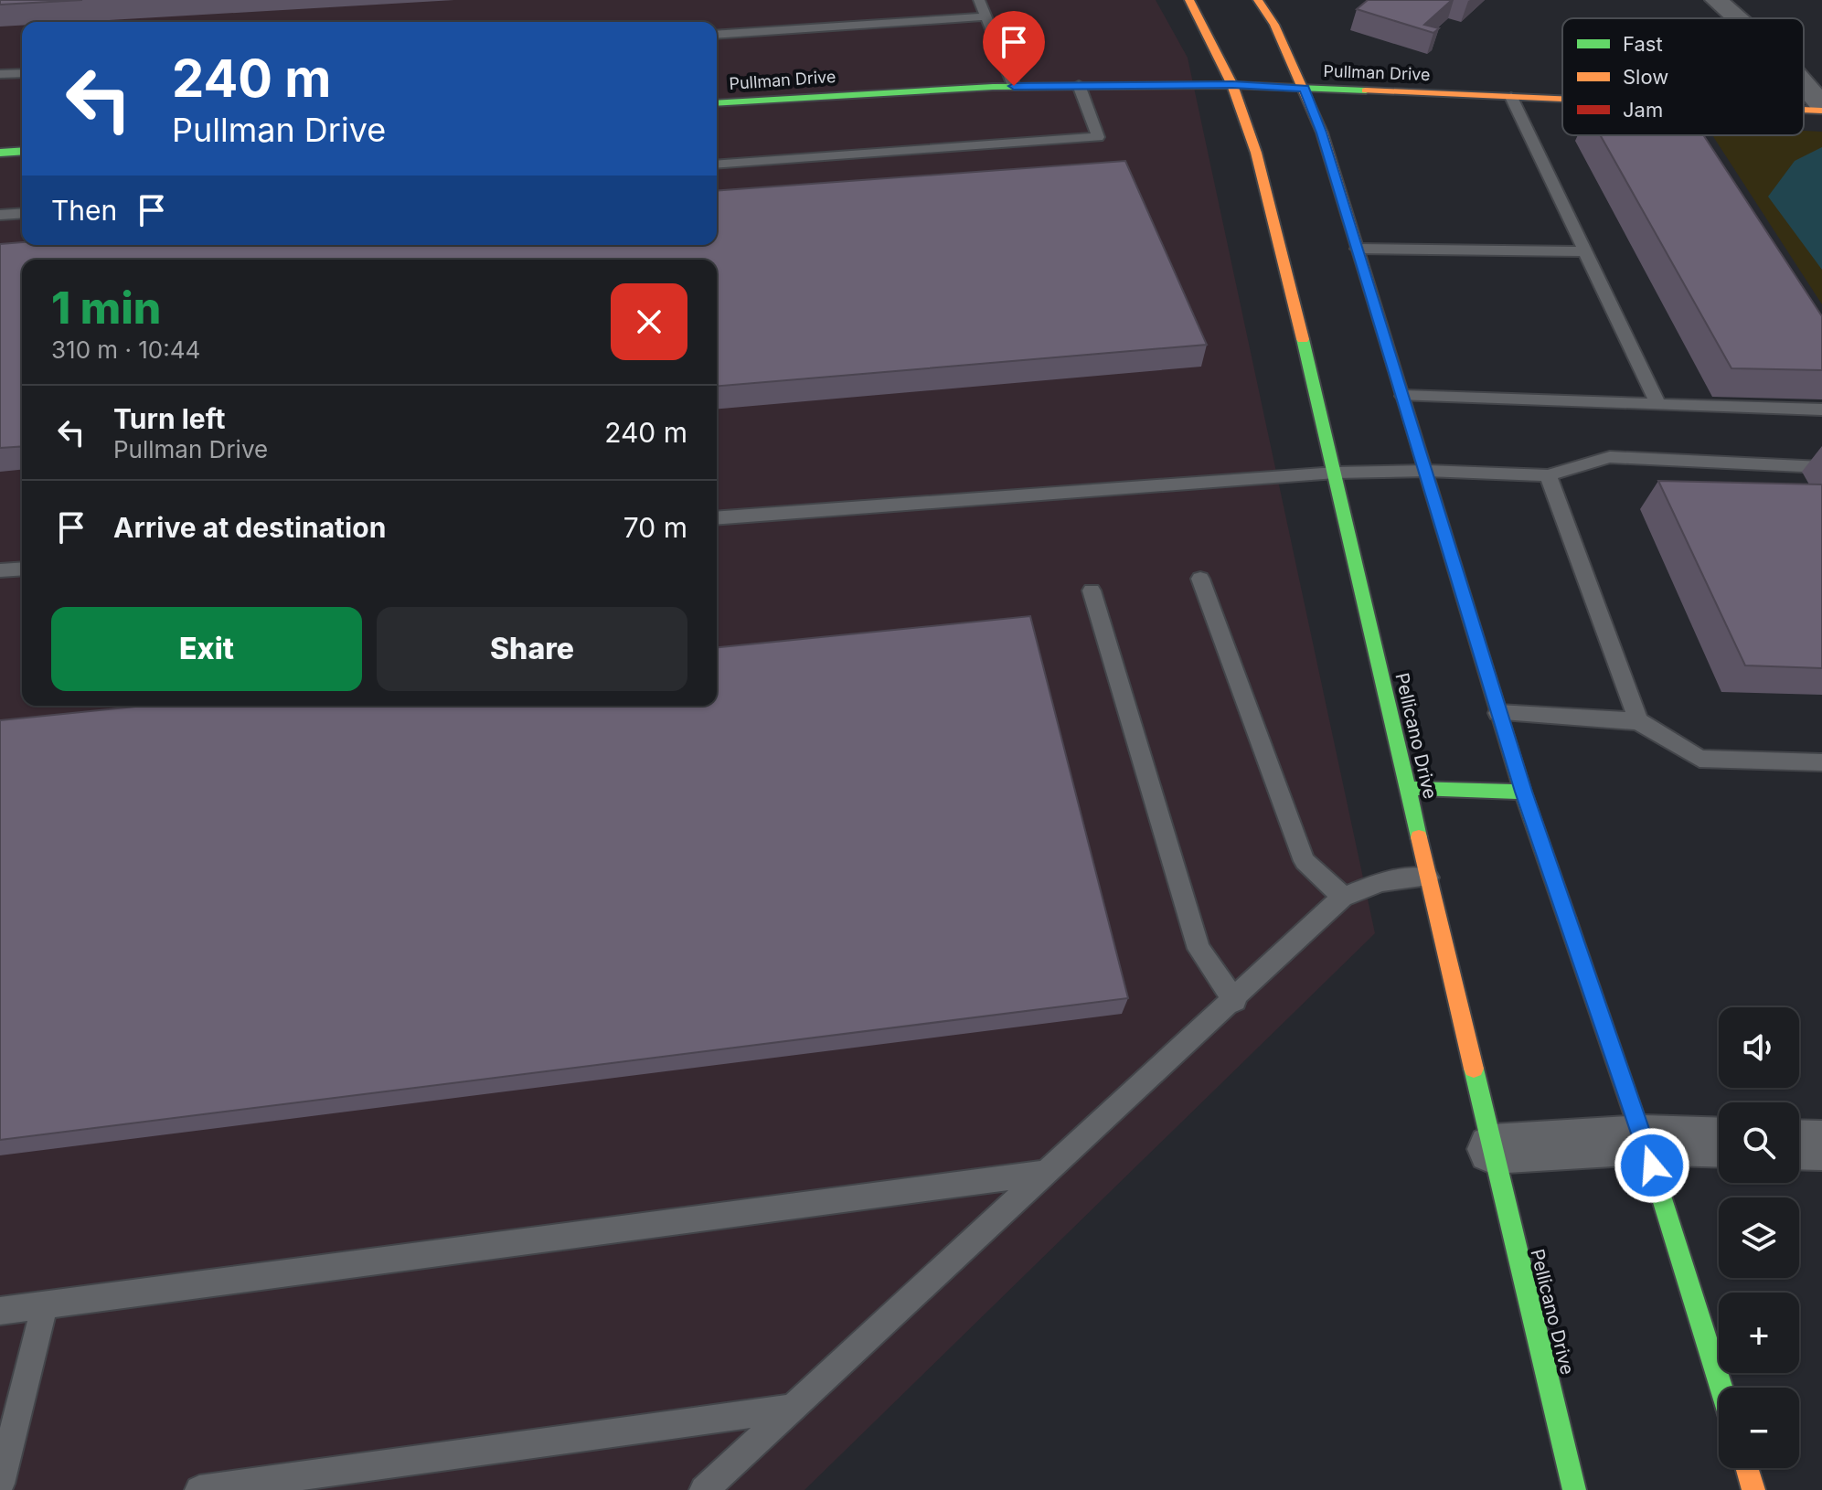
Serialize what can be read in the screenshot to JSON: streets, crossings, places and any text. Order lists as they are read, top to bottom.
{
  "streets": {
    "main road": ["Pullman Drive", "Pellicano Drive"]
  },
  "crossings": [
    ["Pullman Drive", "Pellicano Drive"]
  ],
  "legend": ["Fast", "Slow", "Jam"],
  "page": {
    "turn": ["240 m", "Pullman Drive"],
    "then": "Then",
    "heading": ["1 min", "310 m · 10:44"],
    "list": [
      {
        "name": "Turn left",
        "note": "Pullman Drive",
        "value": "240 m"
      },
      {
        "name": "Arrive at destination",
        "value": "70 m"
      }
    ],
    "buttons": ["Exit", "Share"],
    "map_buttons": ["+", "−"]
  }
}
